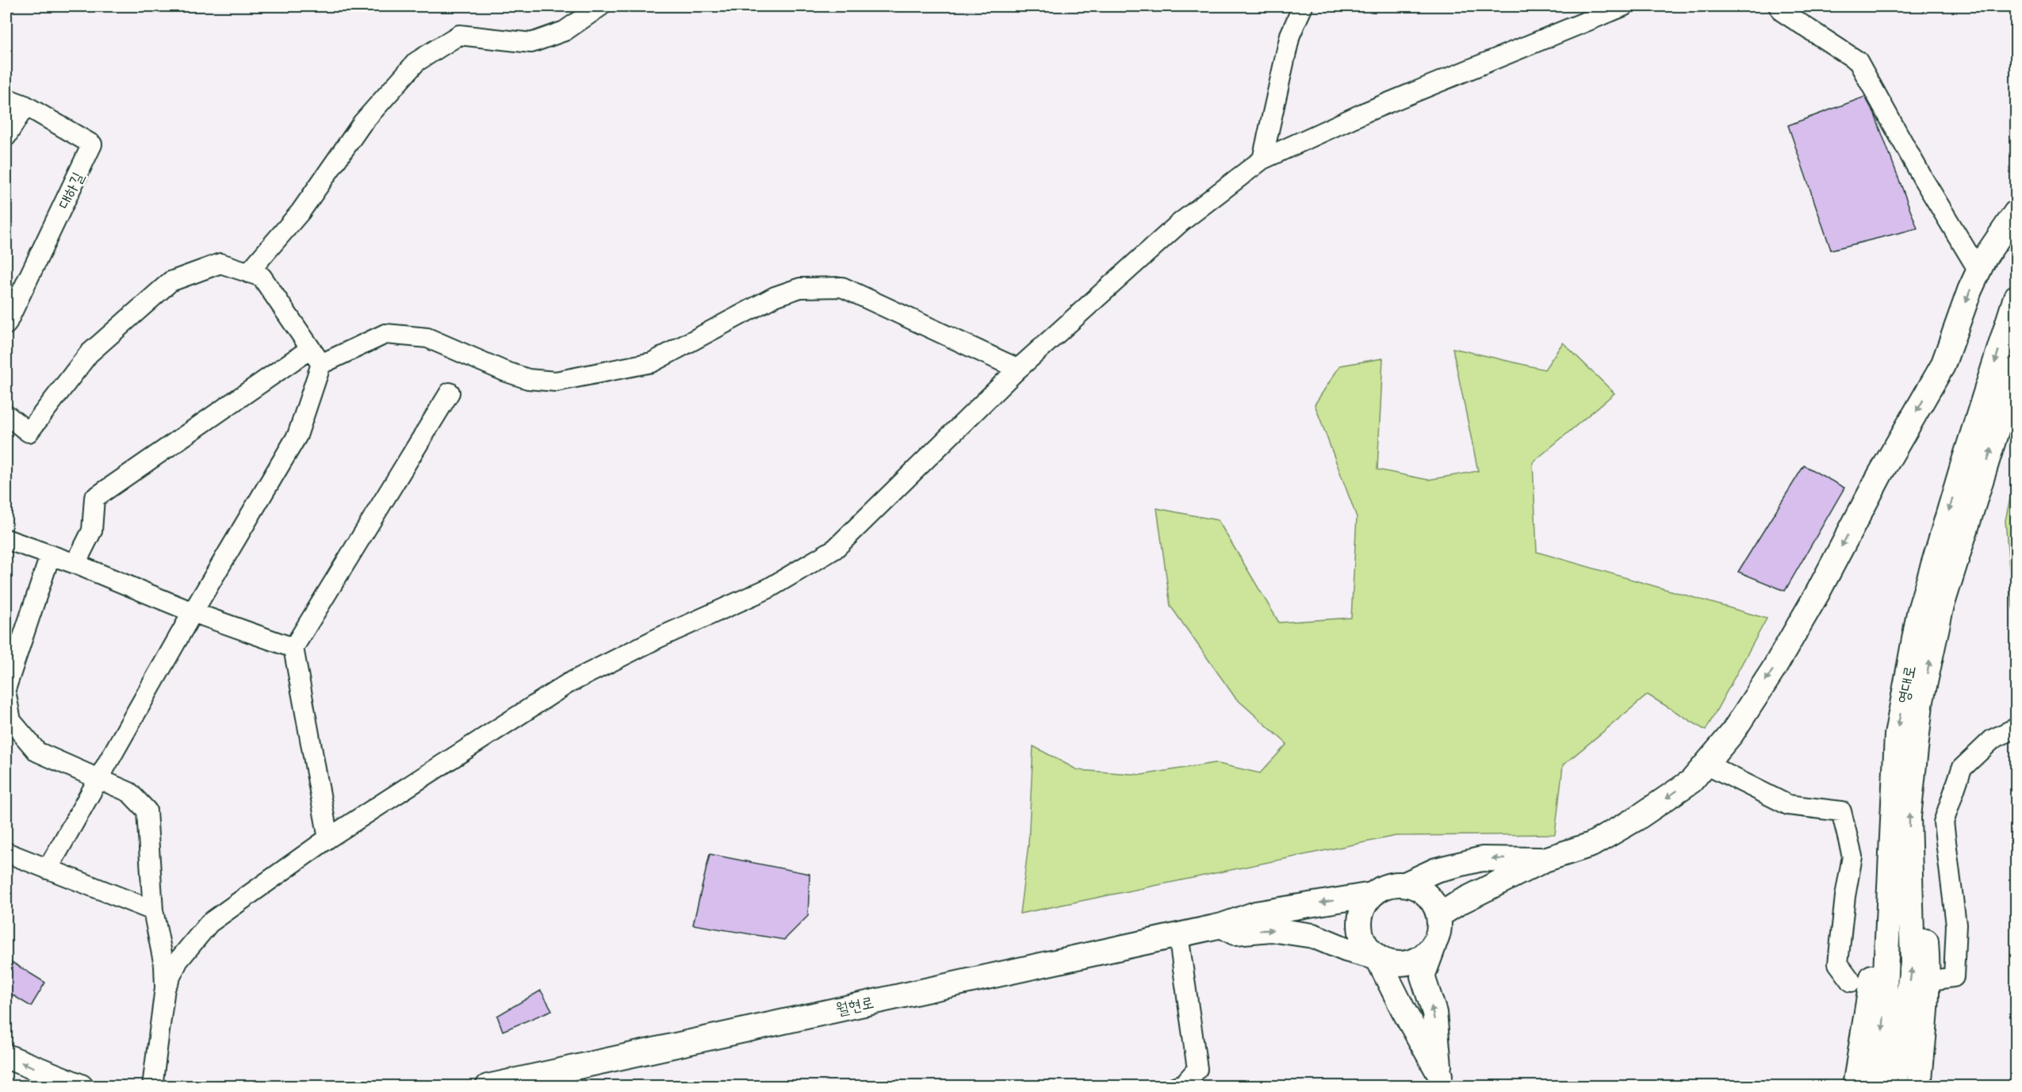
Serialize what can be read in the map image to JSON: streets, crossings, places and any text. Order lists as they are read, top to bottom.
{
  "streets": {
    "main road": ["영대로", "월현로"],
    "street": ["대하길"]
  }
}
